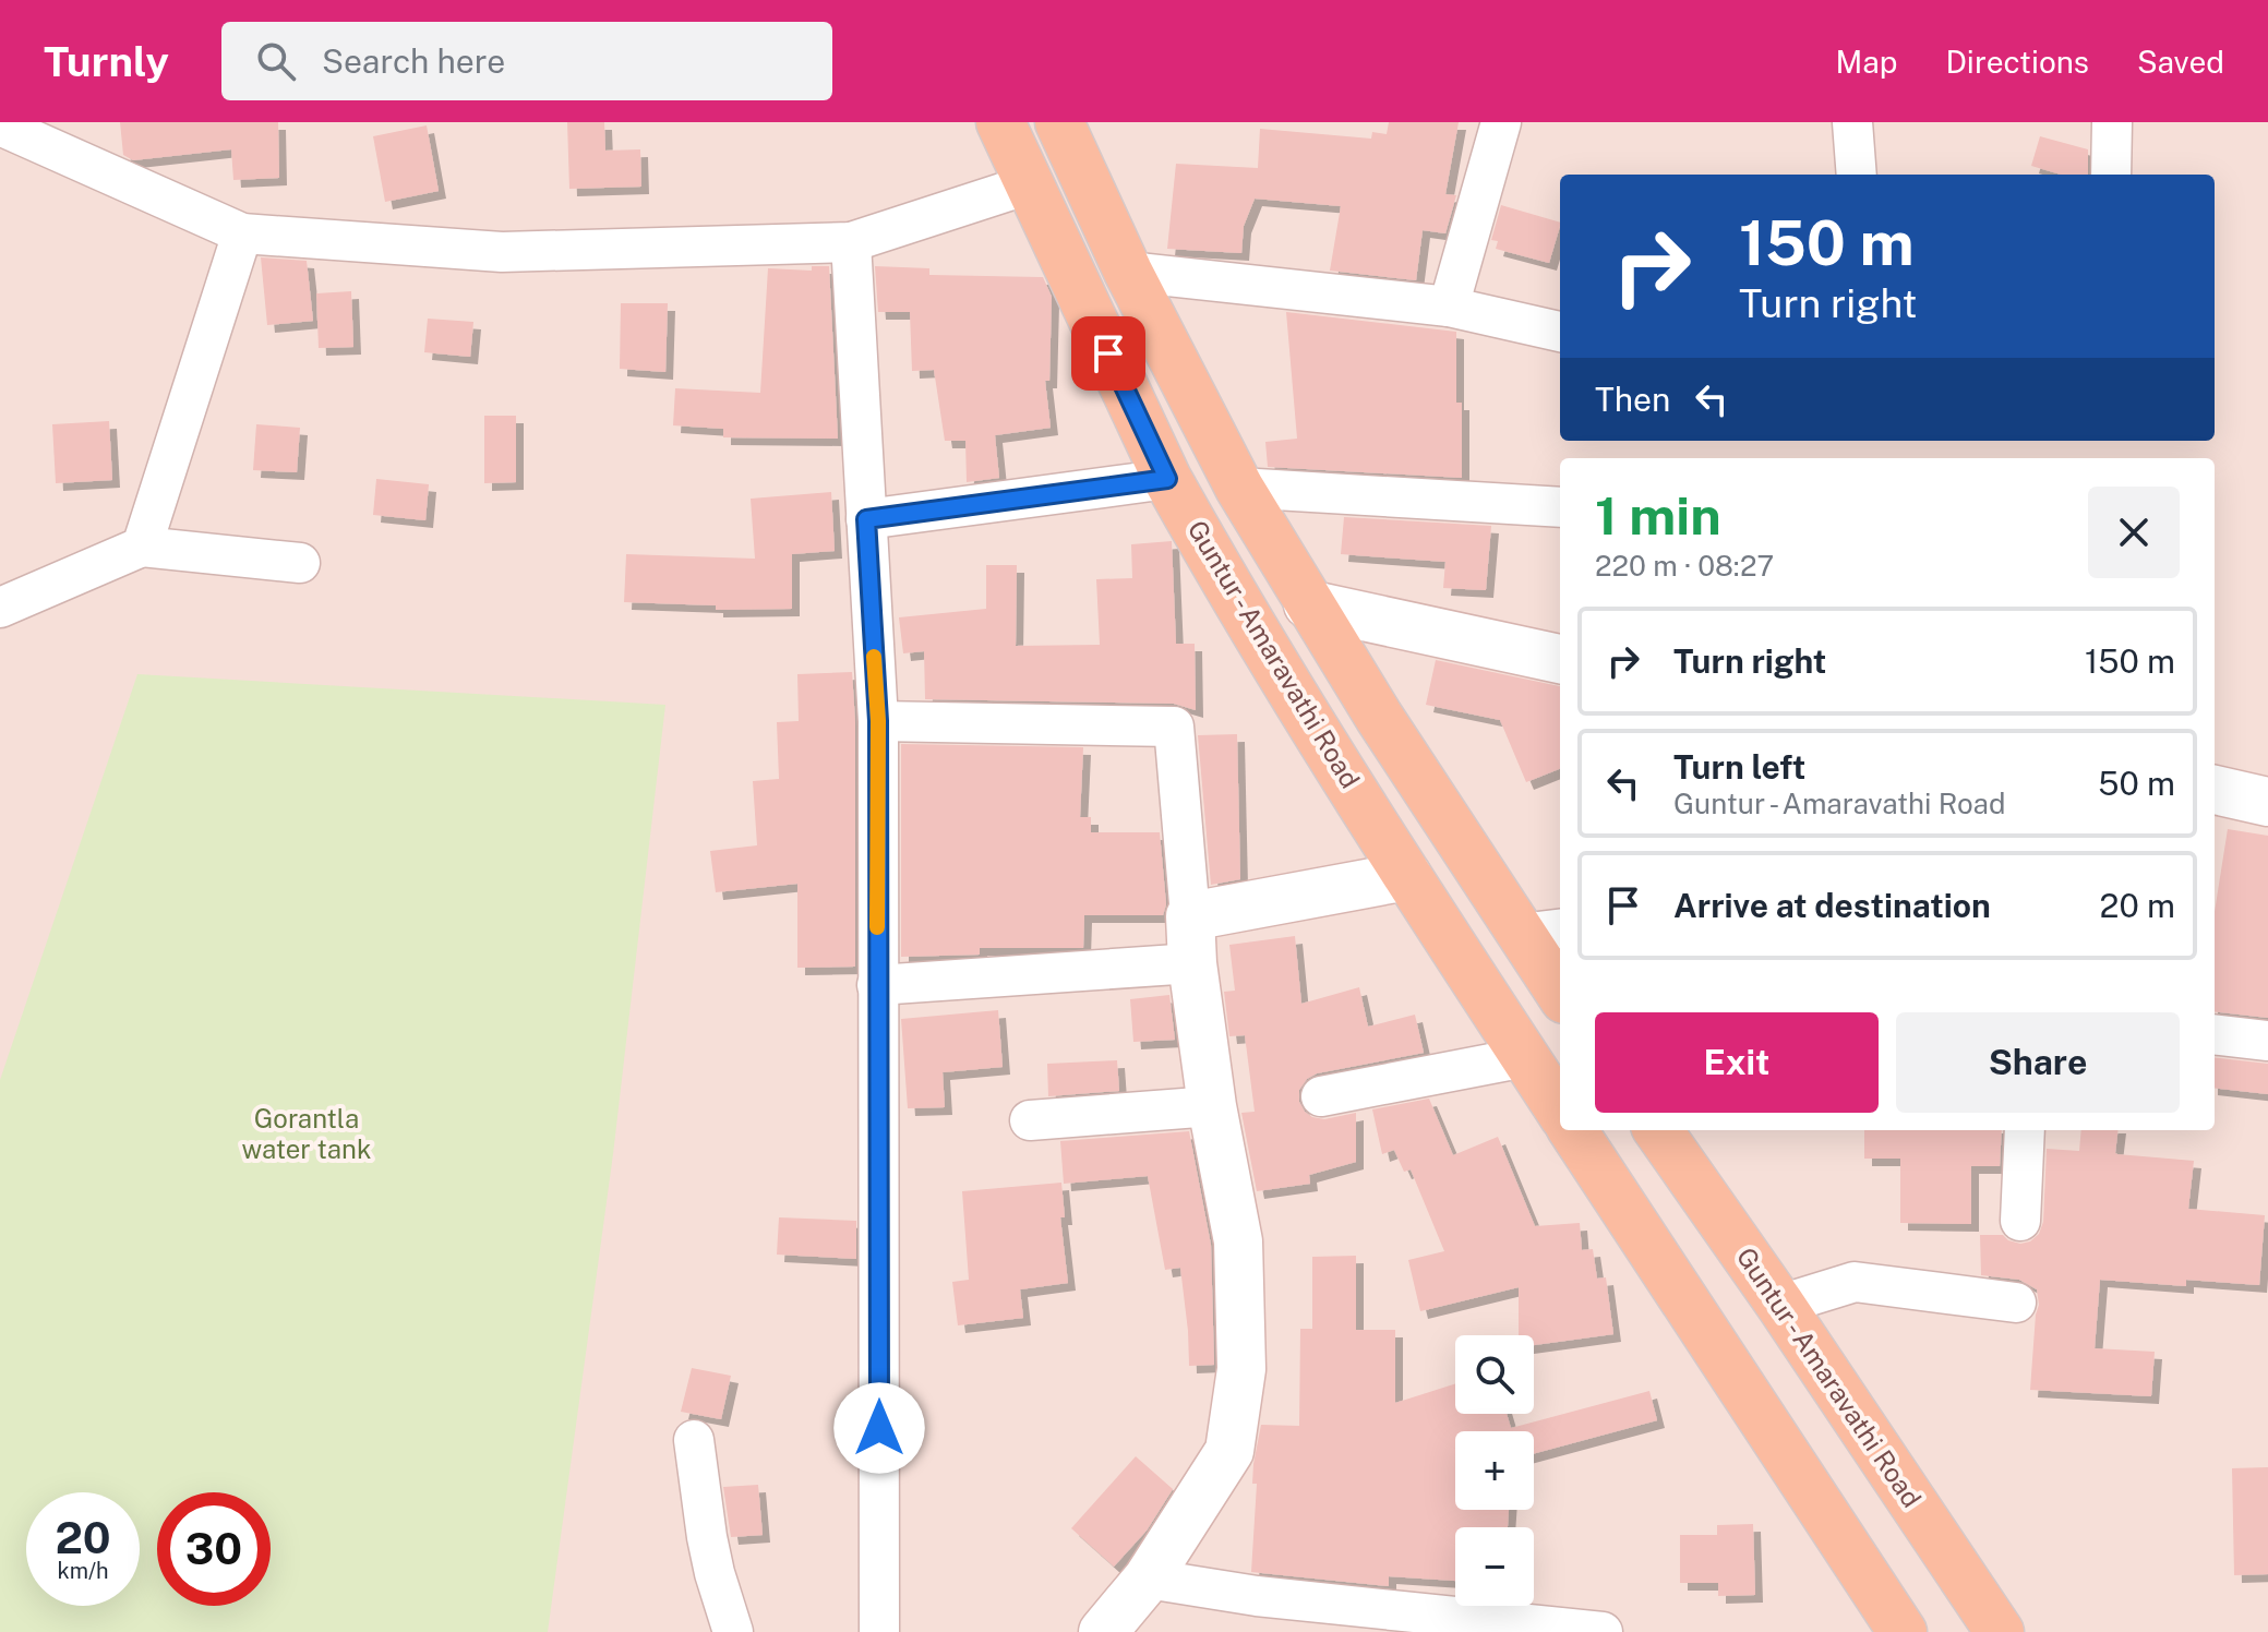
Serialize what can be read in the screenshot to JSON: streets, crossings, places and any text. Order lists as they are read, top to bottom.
{
  "streets": {
    "main road": ["Guntur - Amaravathi Road"]
  },
  "parks": ["Gorantla water tank"],
  "page": {
    "header": "Turnly",
    "search": "Search here",
    "nav": ["Map", "Directions", "Saved"],
    "turn": ["150 m", "Turn right"],
    "then": "Then",
    "heading": ["1 min", "220 m · 08:27"],
    "list": [
      {
        "name": "Turn right",
        "value": "150 m"
      },
      {
        "name": "Turn left",
        "note": "Guntur - Amaravathi Road",
        "value": "50 m"
      },
      {
        "name": "Arrive at destination",
        "value": "20 m"
      }
    ],
    "buttons": ["Exit", "Share"],
    "map_buttons": ["+", "−"],
    "speed": "20 km/h",
    "limit": "30"
  }
}
